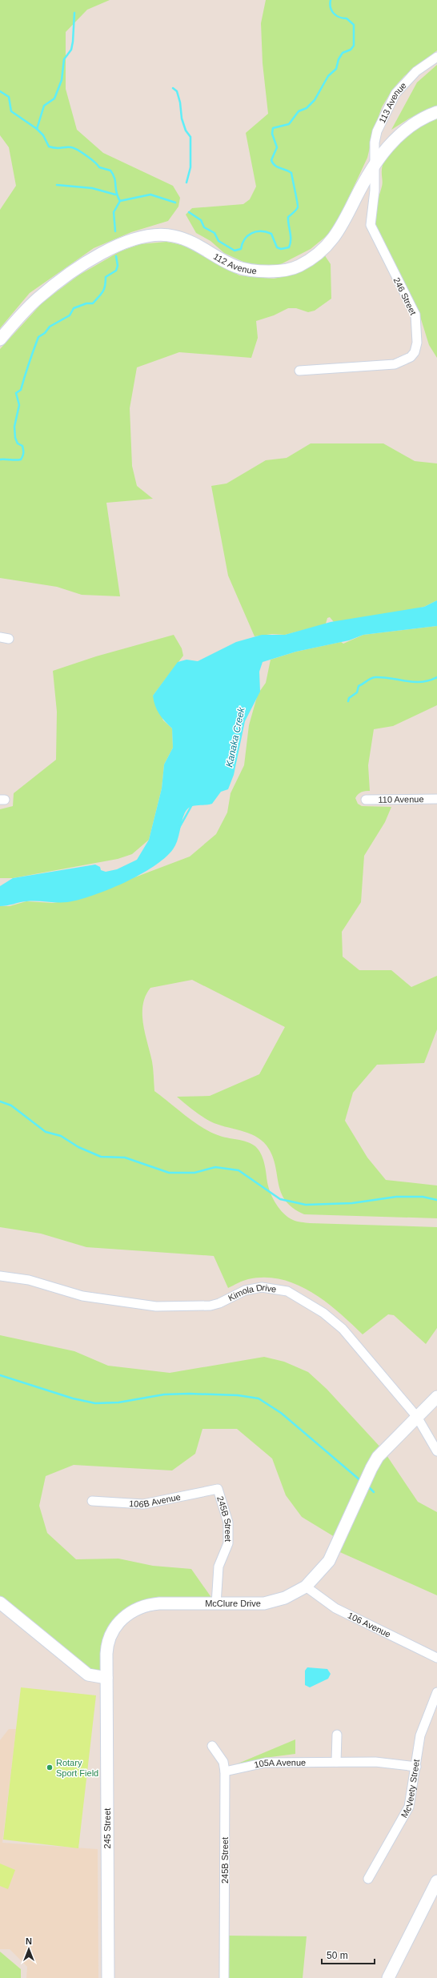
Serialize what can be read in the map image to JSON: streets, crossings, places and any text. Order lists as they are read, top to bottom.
{
  "streets": {
    "street": [
      "113 Avenue",
      "112 Avenue",
      "246 Street",
      "110 Avenue",
      "Kimola Drive",
      "106B Avenue",
      "245B Street",
      "McClure Drive",
      "106 Avenue",
      "105A Avenue",
      "McVeety Street",
      "245 Street"
    ]
  },
  "crossings": [
    ["113 Avenue", "112 Avenue"],
    ["113 Avenue", "246 Street"],
    ["112 Avenue", "246 Street"],
    ["Kimola Drive", "McClure Drive"],
    ["106B Avenue", "245B Street"],
    ["245B Street", "McClure Drive"],
    ["245B Street", "105A Avenue"],
    ["McClure Drive", "106 Avenue"],
    ["McClure Drive", "245 Street"],
    ["105A Avenue", "McVeety Street"]
  ],
  "water": ["Kanaka Creek"],
  "places": ["Rotary Sport Field"],
  "scale_bar": "50 m",
  "north": "top"
}
